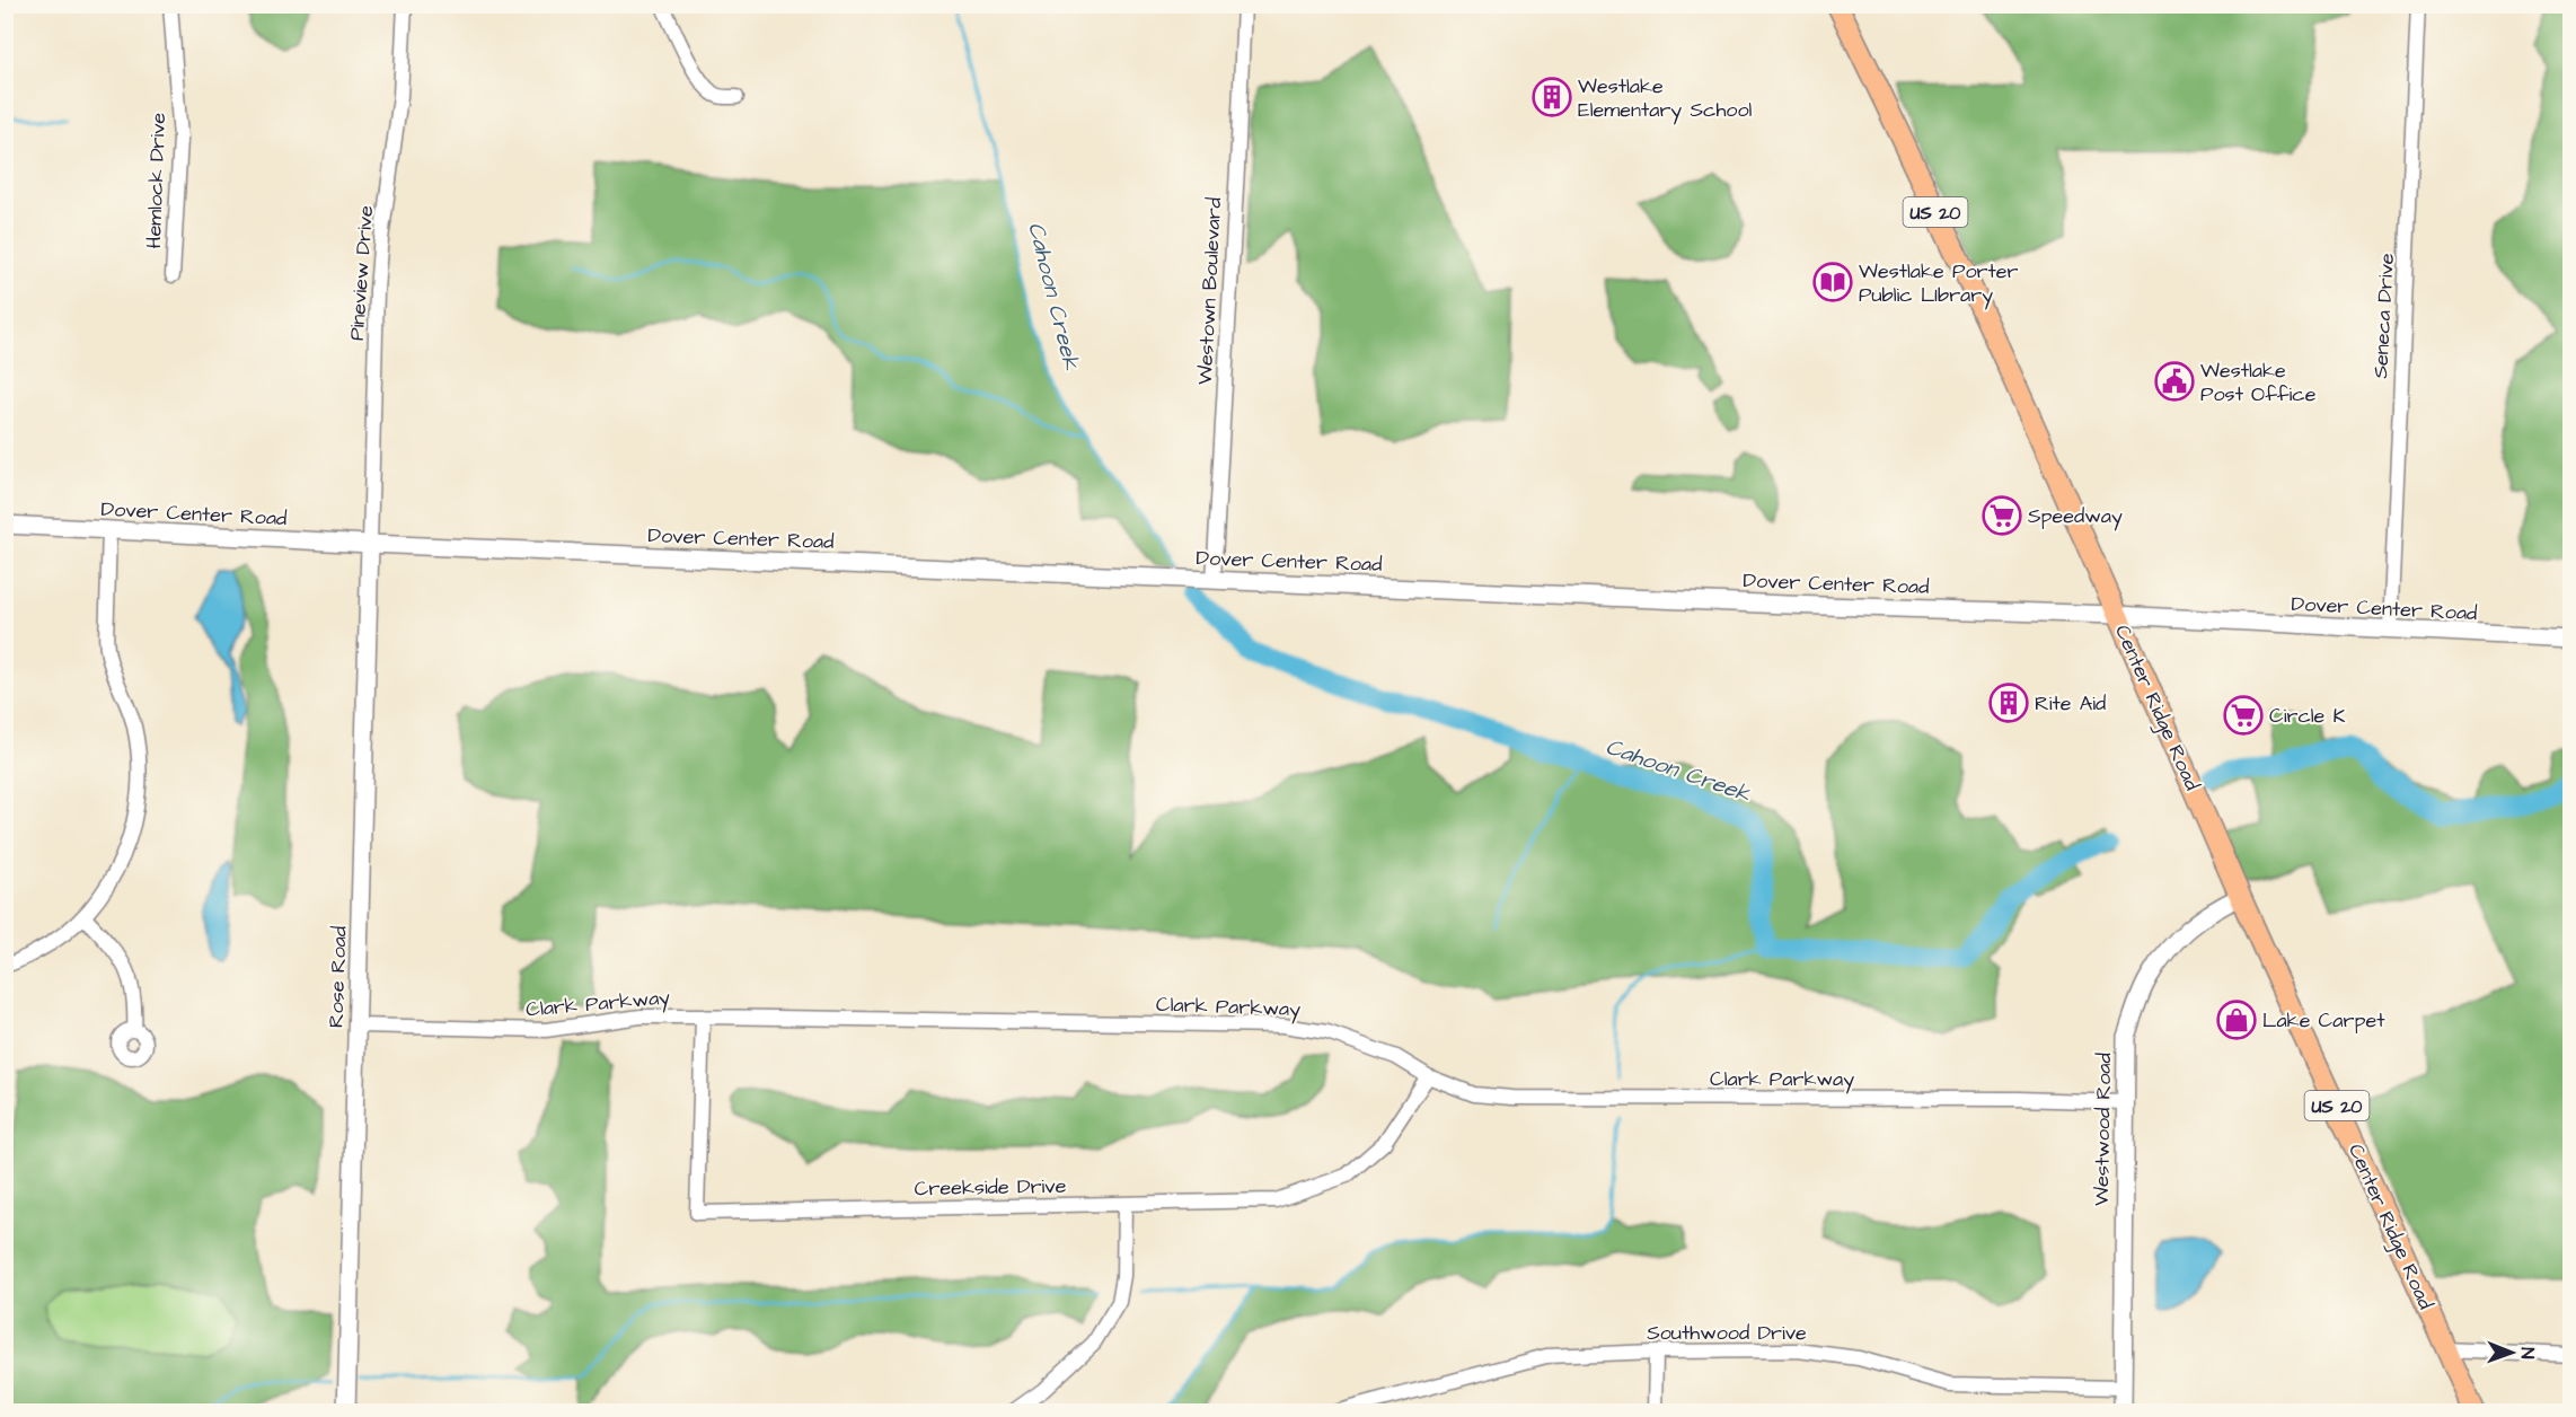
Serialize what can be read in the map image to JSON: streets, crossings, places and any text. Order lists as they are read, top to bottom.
{
  "streets": {
    "main road": ["US 20", "Center Ridge Road"],
    "street": [
      "Hemlock Drive",
      "Pineview Drive",
      "Westown Boulevard",
      "Seneca Drive",
      "Dover Center Road",
      "Rose Road",
      "Clark Parkway",
      "Westwood Road",
      "Creekside Drive",
      "Southwood Drive"
    ]
  },
  "crossings": [
    ["Pineview Drive", "Dover Center Road"],
    ["Pineview Drive", "Rose Road"],
    ["Westown Boulevard", "Dover Center Road"],
    ["Seneca Drive", "Dover Center Road"],
    ["Dover Center Road", "Center Ridge Road"],
    ["Dover Center Road", "Rose Road"],
    ["Center Ridge Road", "Westwood Road"],
    ["Rose Road", "Clark Parkway"],
    ["Clark Parkway", "Westwood Road"],
    ["Clark Parkway", "Creekside Drive"],
    ["Westwood Road", "Southwood Drive"]
  ],
  "water": ["Cahoon Creek"],
  "places": {
    "building": ["Westlake Elementary School", "Rite Aid"],
    "library": ["Westlake Porter Public LIbrary"],
    "public building": ["Westlake Post Office"],
    "supermarket": ["Speedway", "Circle K"],
    "shop": ["Lake Carpet"]
  },
  "north": "right"
}
